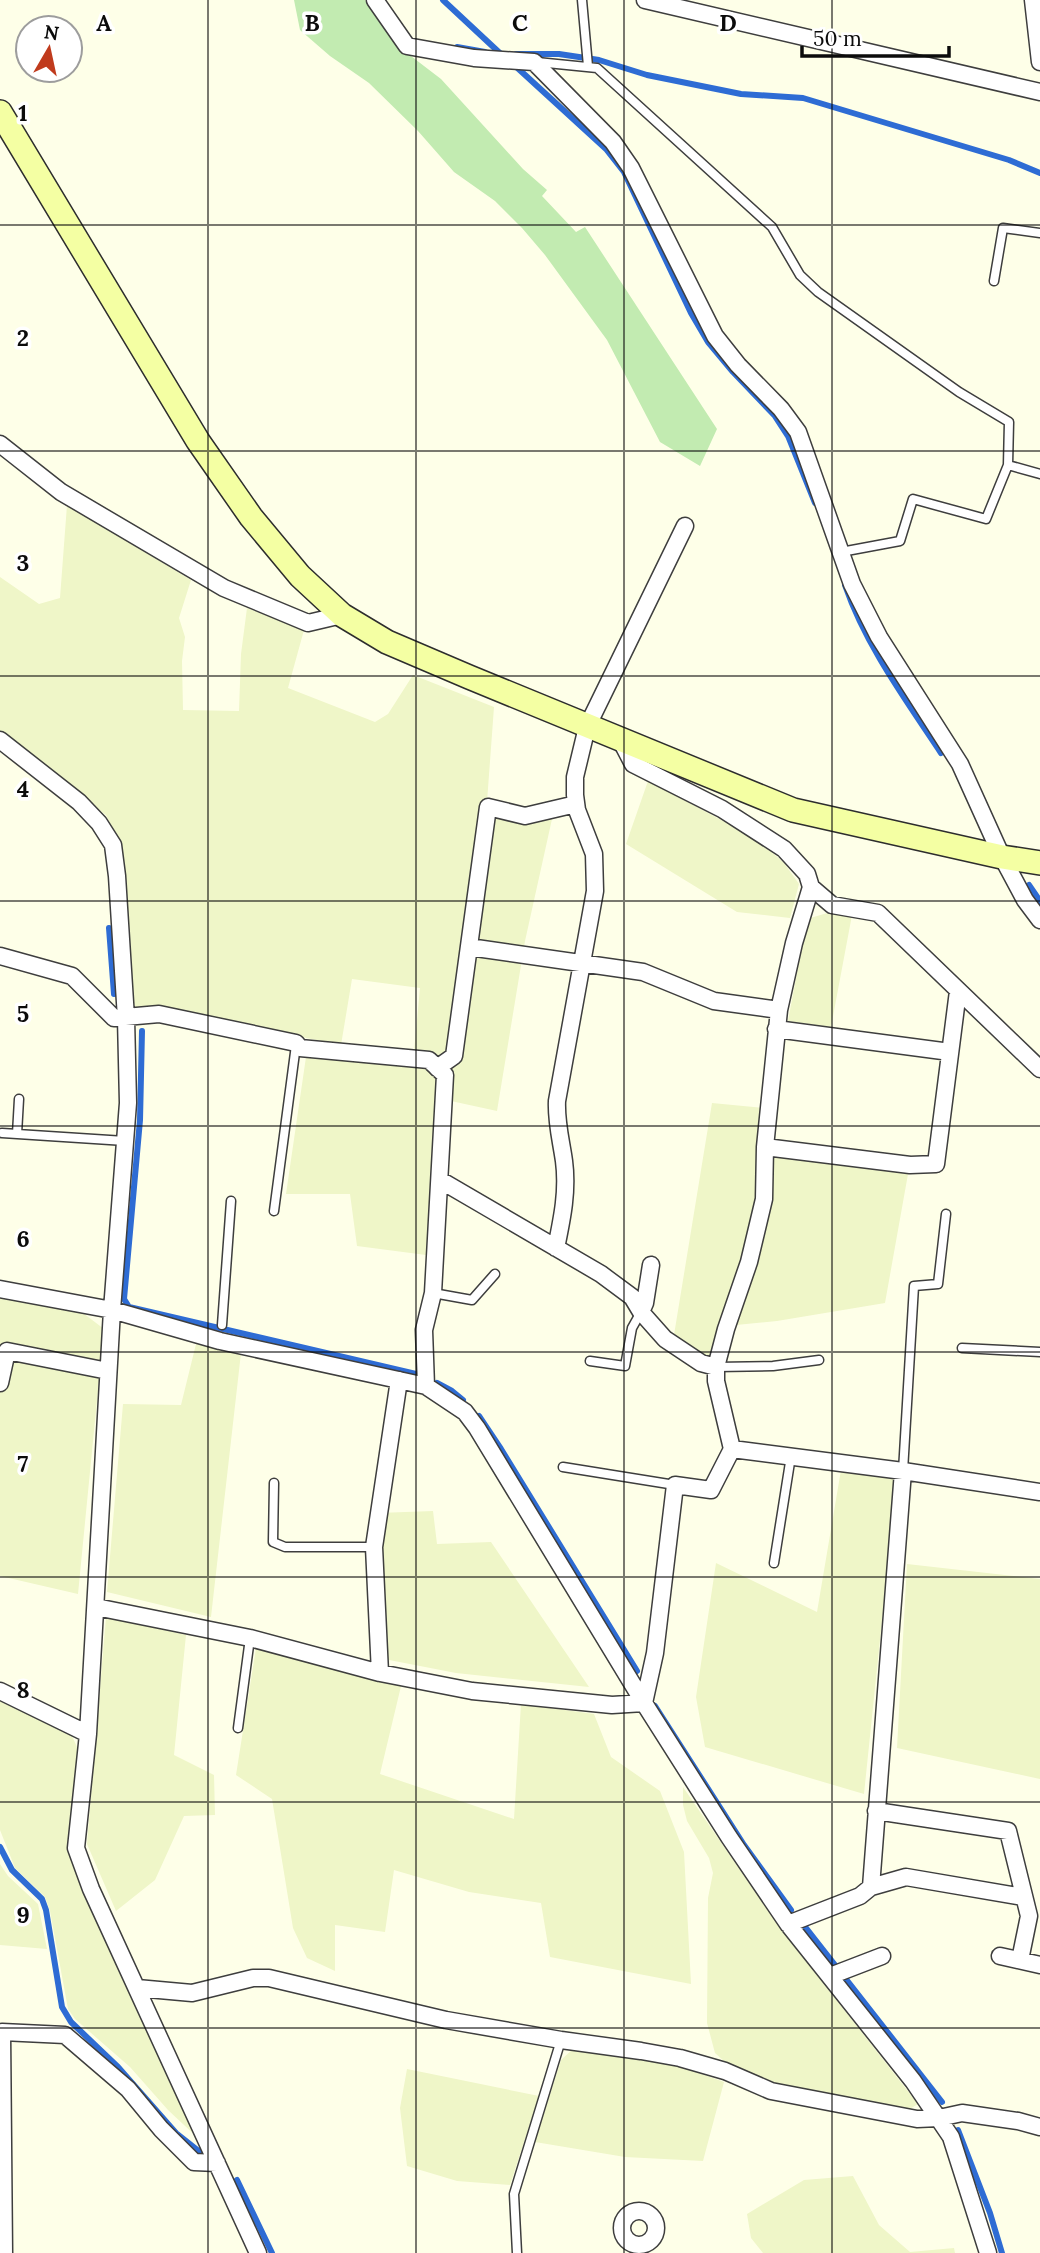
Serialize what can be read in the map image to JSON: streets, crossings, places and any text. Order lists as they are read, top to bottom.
{
  "scale_bar": "50 m",
  "north": "top",
  "grid": {
    "columns": [
      "A",
      "B",
      "C",
      "D"
    ],
    "rows": [
      "1",
      "2",
      "3",
      "4",
      "5",
      "6",
      "7",
      "8",
      "9"
    ]
  }
}
